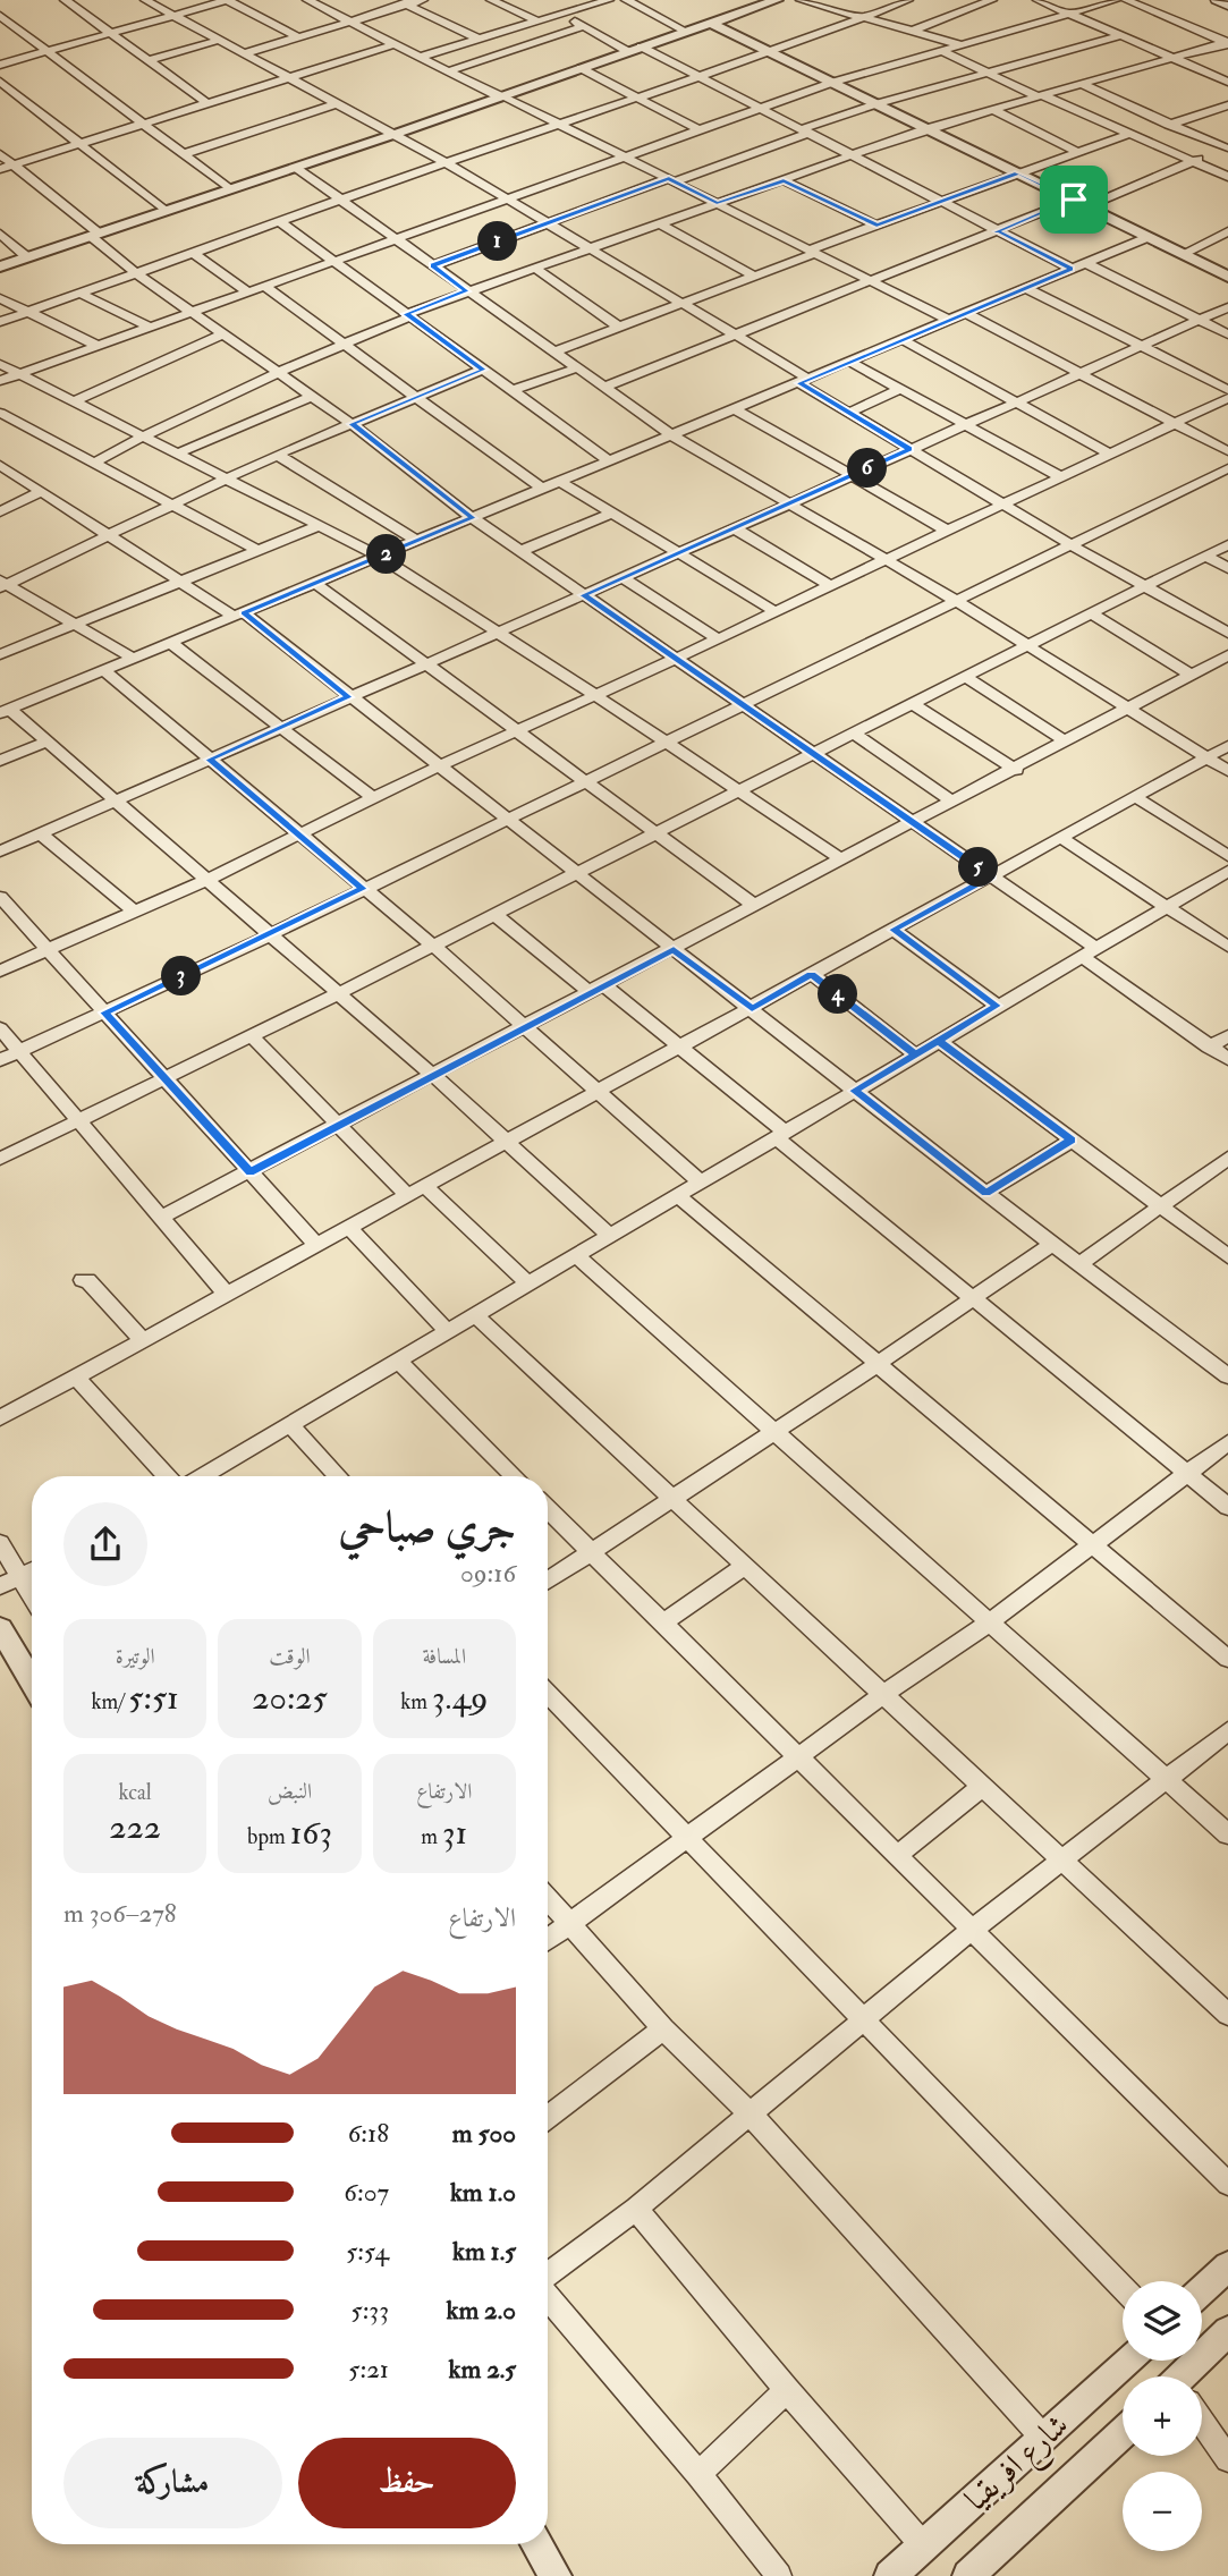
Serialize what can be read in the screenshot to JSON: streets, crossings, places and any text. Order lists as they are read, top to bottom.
{
  "streets": {
    "street": ["شارع افريقيا"]
  },
  "page": {
    "pins": [
      "1",
      "6",
      "2",
      "5",
      "3",
      "4"
    ],
    "heading": ["جري صباحي", "09:16"],
    "stats": [
      ["المسافة", "3.49 km"],
      ["الوقت", "20:25"],
      ["الوتيرة", "5:51 /km"],
      ["الارتفاع", "31 m"],
      ["النبض", "163 bpm"],
      ["kcal", "222"]
    ],
    "chart": ["الارتفاع", "278–306 m"],
    "list": [
      {
        "name": "500 m",
        "note": "6:18"
      },
      {
        "name": "1.0 km",
        "note": "6:07"
      },
      {
        "name": "1.5 km",
        "note": "5:54"
      },
      {
        "name": "2.0 km",
        "note": "5:33"
      },
      {
        "name": "2.5 km",
        "note": "5:21"
      }
    ],
    "map_buttons": ["+", "−"],
    "buttons": ["حفظ", "مشاركة"]
  }
}
